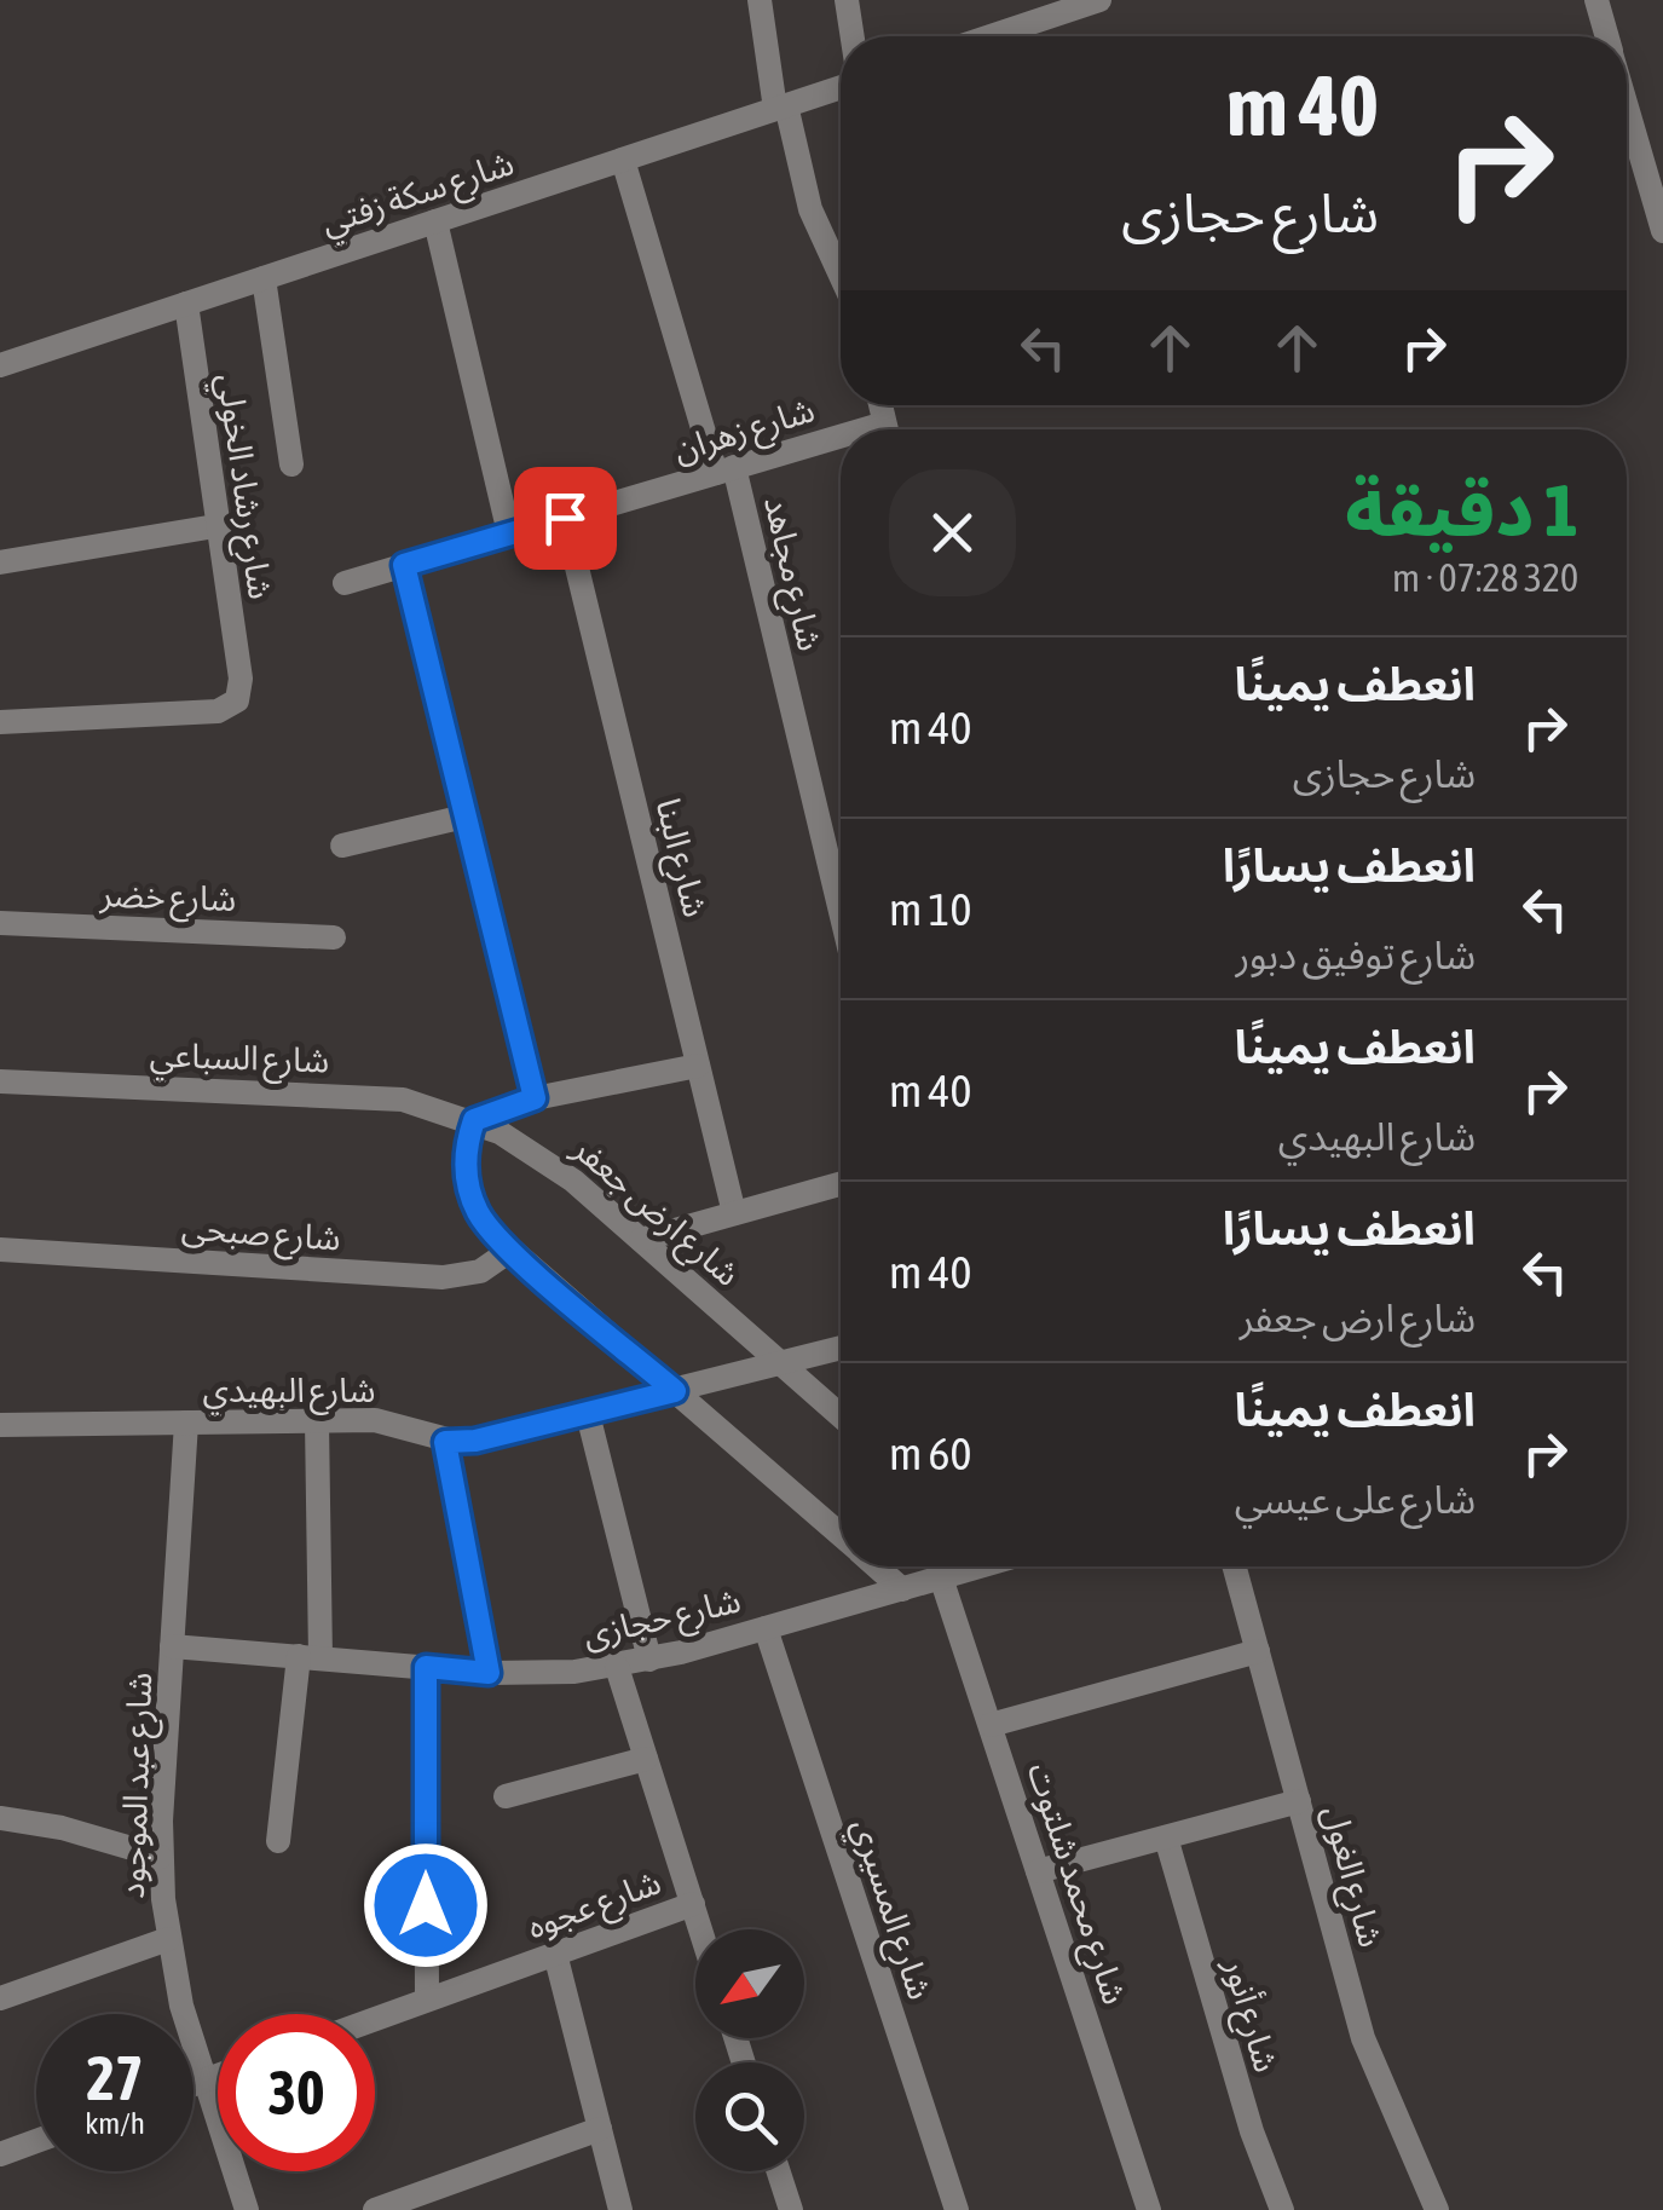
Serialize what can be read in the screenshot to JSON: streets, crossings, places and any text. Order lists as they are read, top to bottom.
{
  "streets": {
    "street": [
      "شارع سكة زفتي",
      "شارع زهران",
      "شارع رشاد الخولي",
      "شارع مجاهد",
      "شارع البنا",
      "شارع خضر",
      "شارع السباعي",
      "شارع ارض جعفر",
      "شارع صبحى",
      "شارع البهيدي",
      "شارع حجازى",
      "شارع عبد الموجود",
      "شارع الغول",
      "شارع محمد شلتوت",
      "شارع عجوه",
      "شارع المسيري",
      "شارع أنور"
    ]
  },
  "crossings": [
    ["شارع سكة زفتي", "شارع رشاد الخولي"],
    ["شارع سكة زفتي", "شارع مجاهد"],
    ["شارع زهران", "شارع مجاهد"],
    ["شارع زهران", "شارع البنا"],
    ["شارع السباعي", "شارع ارض جعفر"],
    ["شارع ارض جعفر", "شارع البهيدي"],
    ["شارع البهيدي", "شارع عبد الموجود"],
    ["شارع حجازى", "شارع عبد الموجود"],
    ["شارع حجازى", "شارع محمد شلتوت"],
    ["شارع حجازى", "شارع المسيري"]
  ],
  "north": "bottom left",
  "page": {
    "turn": ["40 m", "شارع حجازى"],
    "heading": ["1 دقيقة", "320 m · 07:28"],
    "list": [
      {
        "name": "انعطف يمينًا",
        "note": "شارع حجازى",
        "value": "40 m"
      },
      {
        "name": "انعطف يسارًا",
        "note": "شارع توفيق دبور",
        "value": "10 m"
      },
      {
        "name": "انعطف يمينًا",
        "note": "شارع البهيدي",
        "value": "40 m"
      },
      {
        "name": "انعطف يسارًا",
        "note": "شارع ارض جعفر",
        "value": "40 m"
      },
      {
        "name": "انعطف يمينًا",
        "note": "شارع على عيسي",
        "value": "60 m"
      }
    ],
    "speed": "27 km/h",
    "limit": "30"
  }
}
